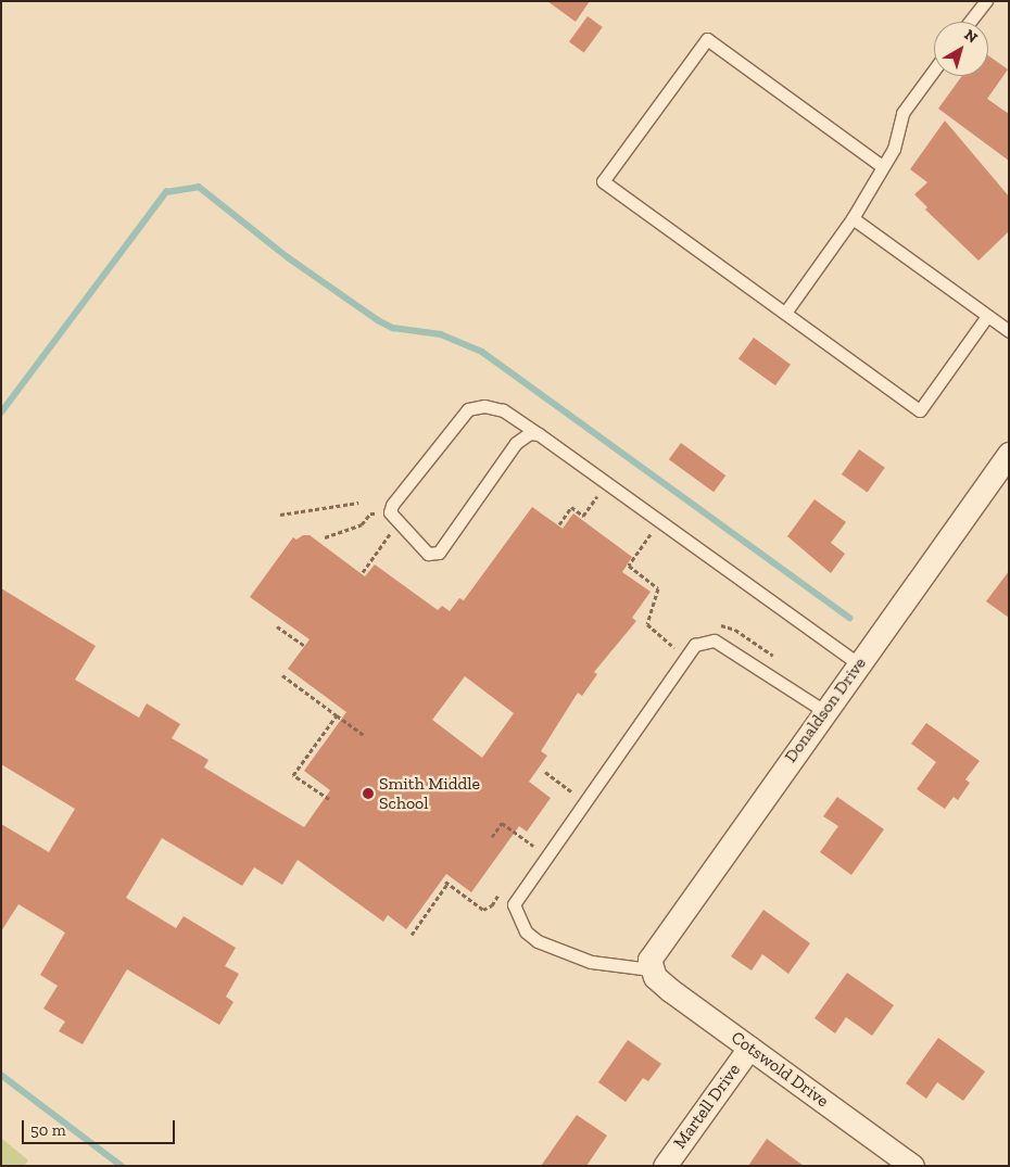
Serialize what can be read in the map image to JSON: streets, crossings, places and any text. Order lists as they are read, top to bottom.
{
  "streets": {
    "street": ["Donaldson Drive", "Cotswold Drive", "Martell Drive"]
  },
  "crossings": [
    ["Donaldson Drive", "Cotswold Drive"],
    ["Cotswold Drive", "Martell Drive"]
  ],
  "places": ["Smith Middle School"],
  "scale_bar": "50 m",
  "north": "top right"
}
